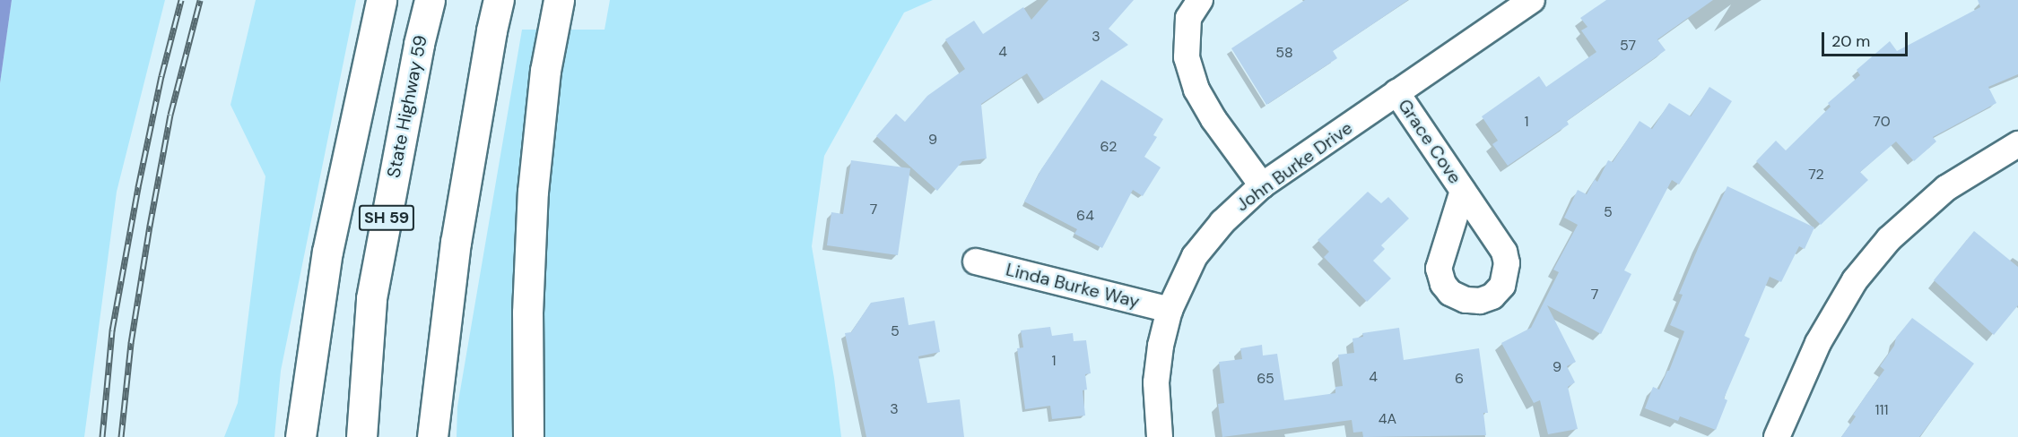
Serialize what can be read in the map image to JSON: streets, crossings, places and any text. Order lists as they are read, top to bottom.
{
  "streets": {
    "main road": ["State Highway 59", "SH 59"],
    "street": ["Grace Cove", "John Burke Drive", "Linda Burke Way"]
  },
  "crossings": [
    ["Grace Cove", "John Burke Drive"],
    ["John Burke Drive", "Linda Burke Way"]
  ],
  "house_numbers": [
    "3",
    "57",
    "4",
    "58",
    "1",
    "70",
    "9",
    "62",
    "72",
    "7",
    "5",
    "64",
    "7",
    "5",
    "1",
    "9",
    "4",
    "65",
    "6",
    "3",
    "111",
    "4A"
  ],
  "scale_bar": "20 m"
}
